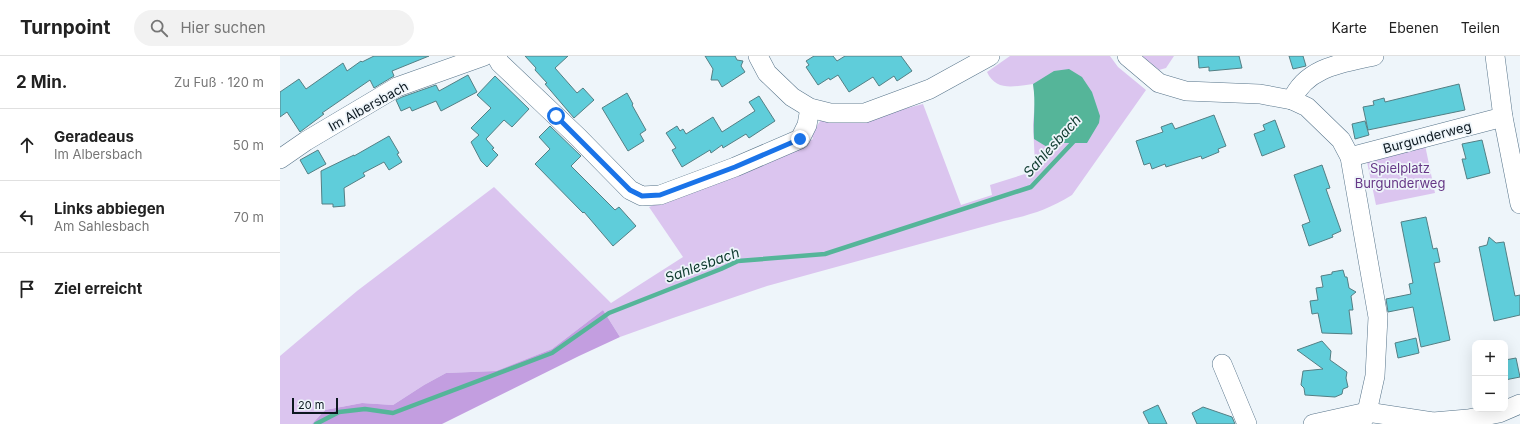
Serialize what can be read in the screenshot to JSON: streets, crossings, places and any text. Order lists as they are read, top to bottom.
{
  "streets": {
    "street": ["Im Albersbach", "Burgunderweg"]
  },
  "water": ["Sahlesbach"],
  "parks": ["Spielplatz Burgunderweg"],
  "scale_bar": "20 m",
  "page": {
    "header": "Turnpoint",
    "search": "Hier suchen",
    "nav": ["Karte", "Ebenen", "Teilen"],
    "heading": ["2 Min.", "Zu Fuß · 120 m"],
    "list": [
      ["Geradeaus", "Im Albersbach", "50 m"],
      ["Links abbiegen", "Am Sahlesbach", "70 m"],
      "Ziel erreicht"
    ],
    "map_buttons": ["+", "−"],
    "scale": "20 m"
  }
}
